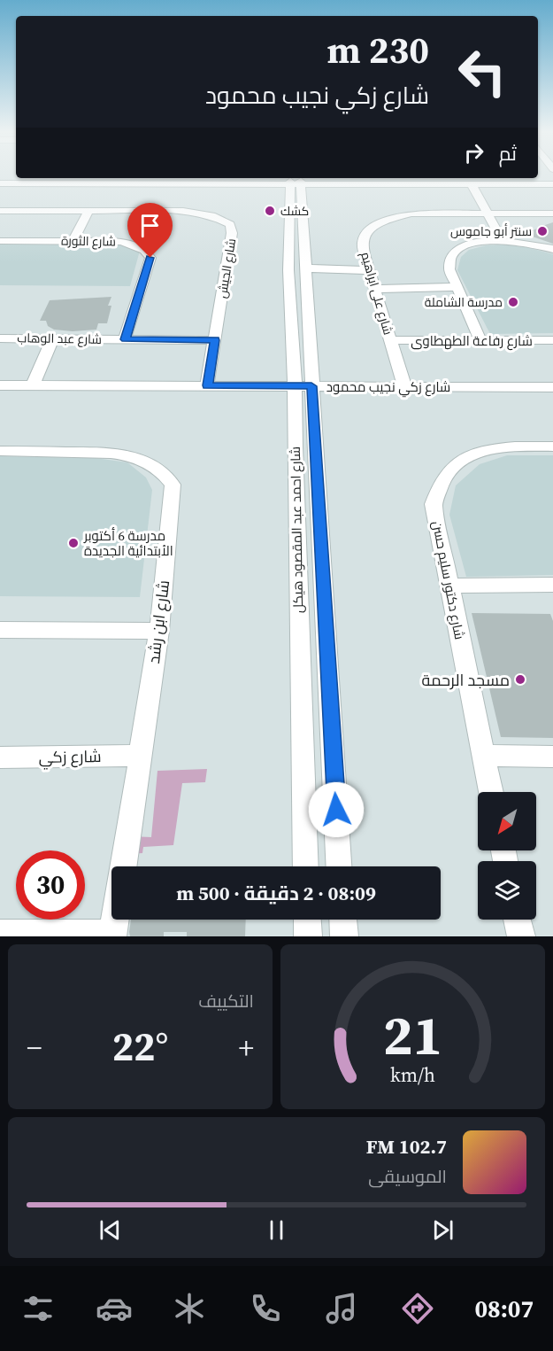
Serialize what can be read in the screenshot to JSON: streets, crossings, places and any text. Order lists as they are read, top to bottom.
{
  "streets": {
    "street": [
      "شارع الثورة",
      "شارع الجيش",
      "شارع على ابراهيم",
      "شارع عبد الوهاب",
      "شارع رفاعة الطهطاوى",
      "شارع زكي نجيب محمود",
      "شارع احمد عبد المقصود هيكل",
      "شارع دكتور سليم حسن",
      "شارع ابن رشد",
      "شارع زكي"
    ]
  },
  "crossings": [
    ["شارع الثورة", "شارع عبد الوهاب"],
    ["شارع الجيش", "شارع عبد الوهاب"],
    ["شارع الجيش", "شارع زكي نجيب محمود"],
    ["شارع على ابراهيم", "شارع رفاعة الطهطاوى"],
    ["شارع على ابراهيم", "شارع زكي نجيب محمود"],
    ["شارع زكي نجيب محمود", "شارع احمد عبد المقصود هيكل"],
    ["شارع ابن رشد", "شارع زكي"]
  ],
  "places": [
    "كشك",
    "سنتر أبو جاموس",
    "مدرسة الشاملة",
    "مدرسة 6 أكتوبر الأبتدائية الجديدة",
    "مسجد الرحمة"
  ],
  "north": "bottom left",
  "page": {
    "turn": ["230 m", "شارع زكي نجيب محمود"],
    "then": "ثم",
    "limit": "30",
    "trip": "08:09 · 2 دقيقة · 500 m",
    "tile": "التكييف",
    "heat": ["−", "22°", "+"],
    "song": ["102.7 FM", "الموسيقى"],
    "tabs": "08:07",
    "gauge": ["21", "km/h"]
  }
}
